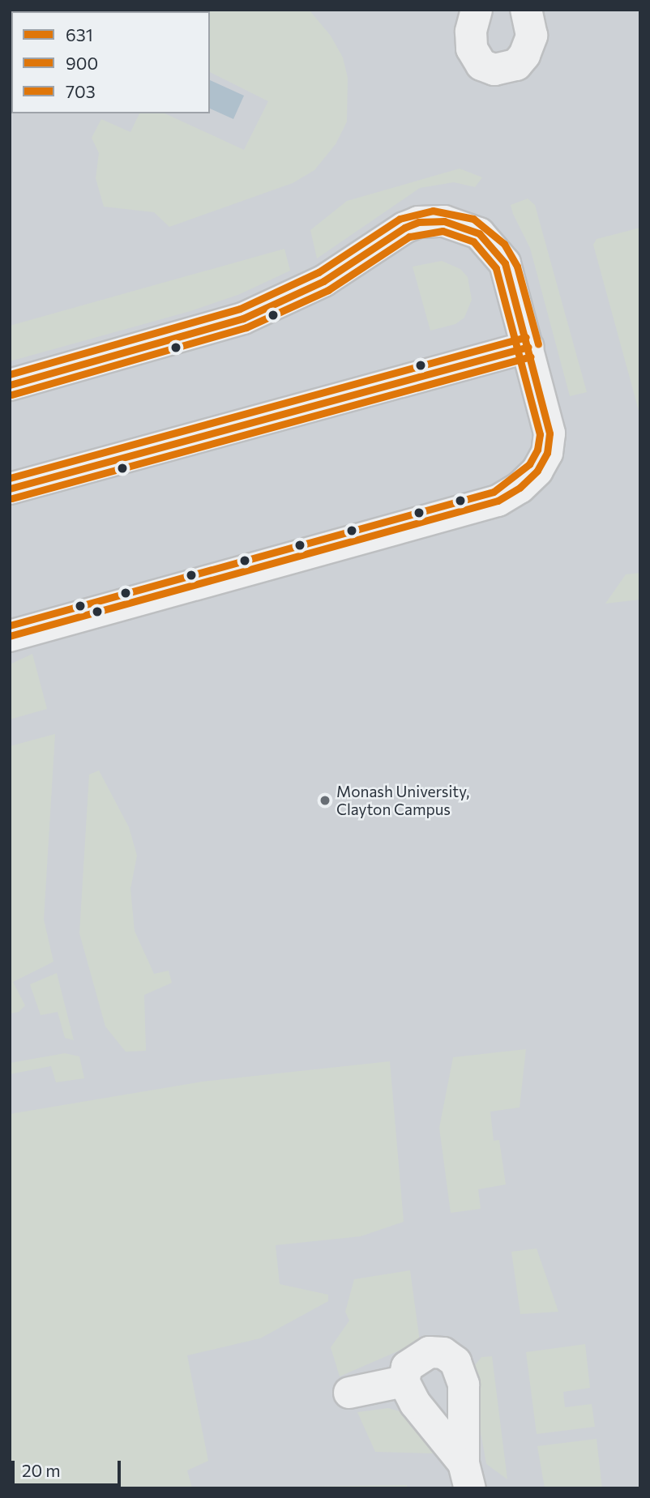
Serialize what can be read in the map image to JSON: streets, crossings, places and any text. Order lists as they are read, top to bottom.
{
  "places": ["Monash University, Clayton Campus"],
  "lines": ["transit line 703", "transit line 631", "transit line 900"],
  "legend": ["631", "900", "703"],
  "scale_bar": "20 m"
}
